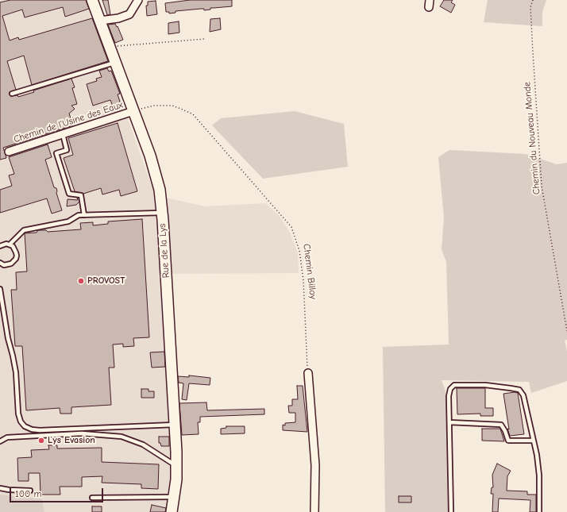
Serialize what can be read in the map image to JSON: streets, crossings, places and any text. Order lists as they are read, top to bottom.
{
  "streets": {
    "main road": ["Rue de la Lys"],
    "street": ["Chemin de l'Usine des Eaux"],
    "path": ["Chemin du Nouveau Monde", "Chemin Billoy"]
  },
  "crossings": [
    ["Chemin de l'Usine des Eaux", "Rue de la Lys"],
    ["Chemin de l'Usine des Eaux", "Chemin Billoy"],
    ["Rue de la Lys", "Chemin Billoy"]
  ],
  "places": ["PROVOST", "Lys Evasion"],
  "scale_bar": "100 m"
}
